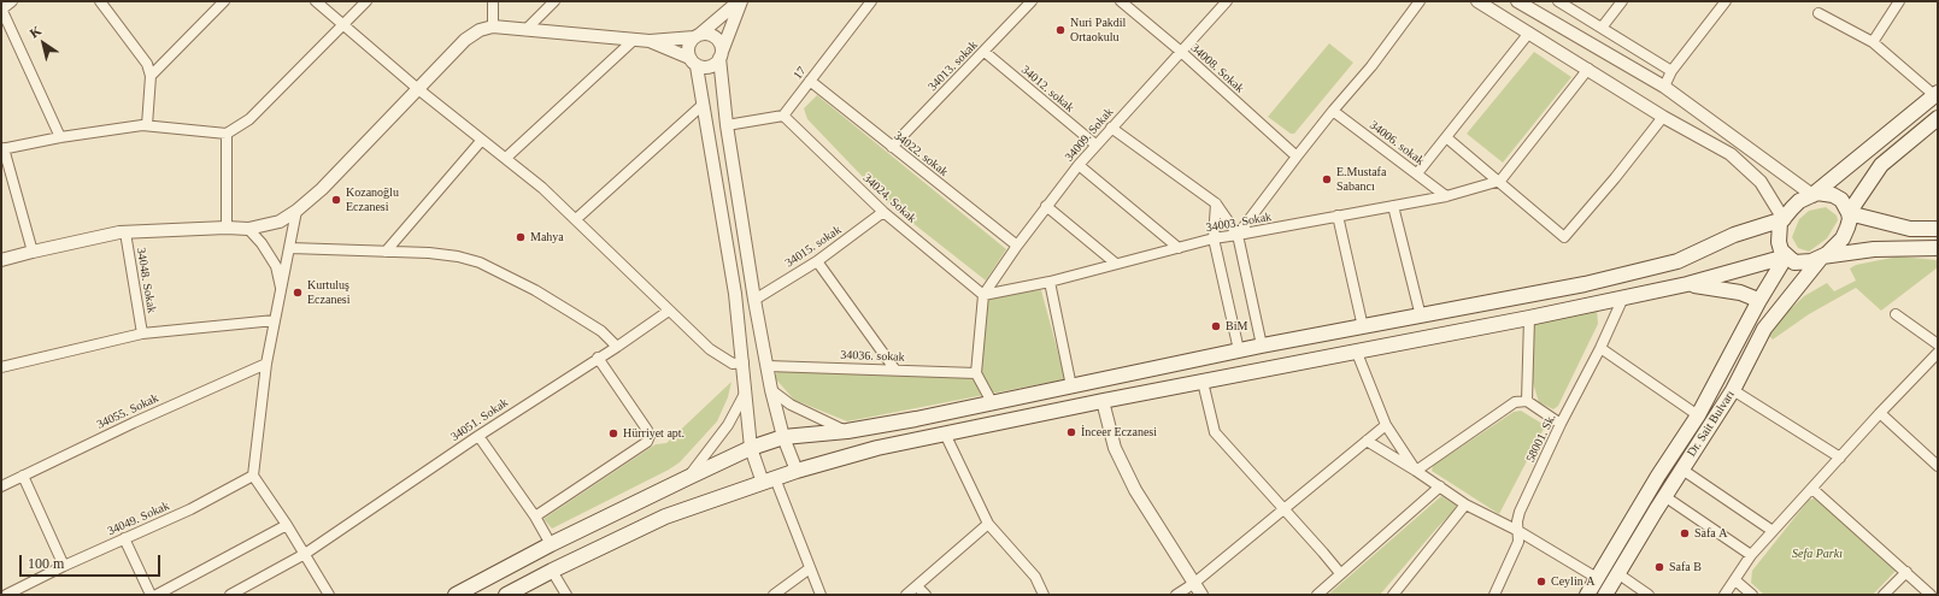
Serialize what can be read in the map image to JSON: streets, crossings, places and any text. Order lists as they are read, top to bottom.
{
  "streets": {
    "main road": ["Dr. Sait Bulvarı"],
    "street": [
      "34013. sokak",
      "34008. Sokak",
      "17",
      "34012. sokak",
      "34009. Sokak",
      "34006. sokak",
      "34022. sokak",
      "34024. Sokak",
      "34003. Sokak",
      "34015. sokak",
      "34048. Sokak",
      "34036. sokak",
      "34055. Sokak",
      "34051. Sokak",
      "58001. Sk.",
      "34049. Sokak"
    ]
  },
  "crossings": [
    ["34013. sokak", "34012. sokak"],
    ["34013. sokak", "34022. sokak"],
    ["34008. Sokak", "34009. Sokak"],
    ["17", "34022. sokak"],
    ["17", "34024. Sokak"],
    ["34012. sokak", "34009. Sokak"],
    ["34009. Sokak", "34022. sokak"],
    ["34009. Sokak", "34024. Sokak"],
    ["34009. Sokak", "34003. Sokak"],
    ["34006. sokak", "34003. Sokak"],
    ["34024. Sokak", "34003. Sokak"],
    ["34024. Sokak", "34015. sokak"]
  ],
  "parks": ["Sefa Parkı"],
  "places": [
    "Nuri Pakdil Ortaokulu",
    "E.Mustafa Sabancı",
    "Kozanoğlu Eczanesi",
    "Mahya",
    "Kurtuluş Eczanesi",
    "BiM",
    "İnceer Eczanesi",
    "Hürriyet apt.",
    "Safa A",
    "Safa B",
    "Ceylin A"
  ],
  "scale_bar": "100 m",
  "north": "top left"
}
